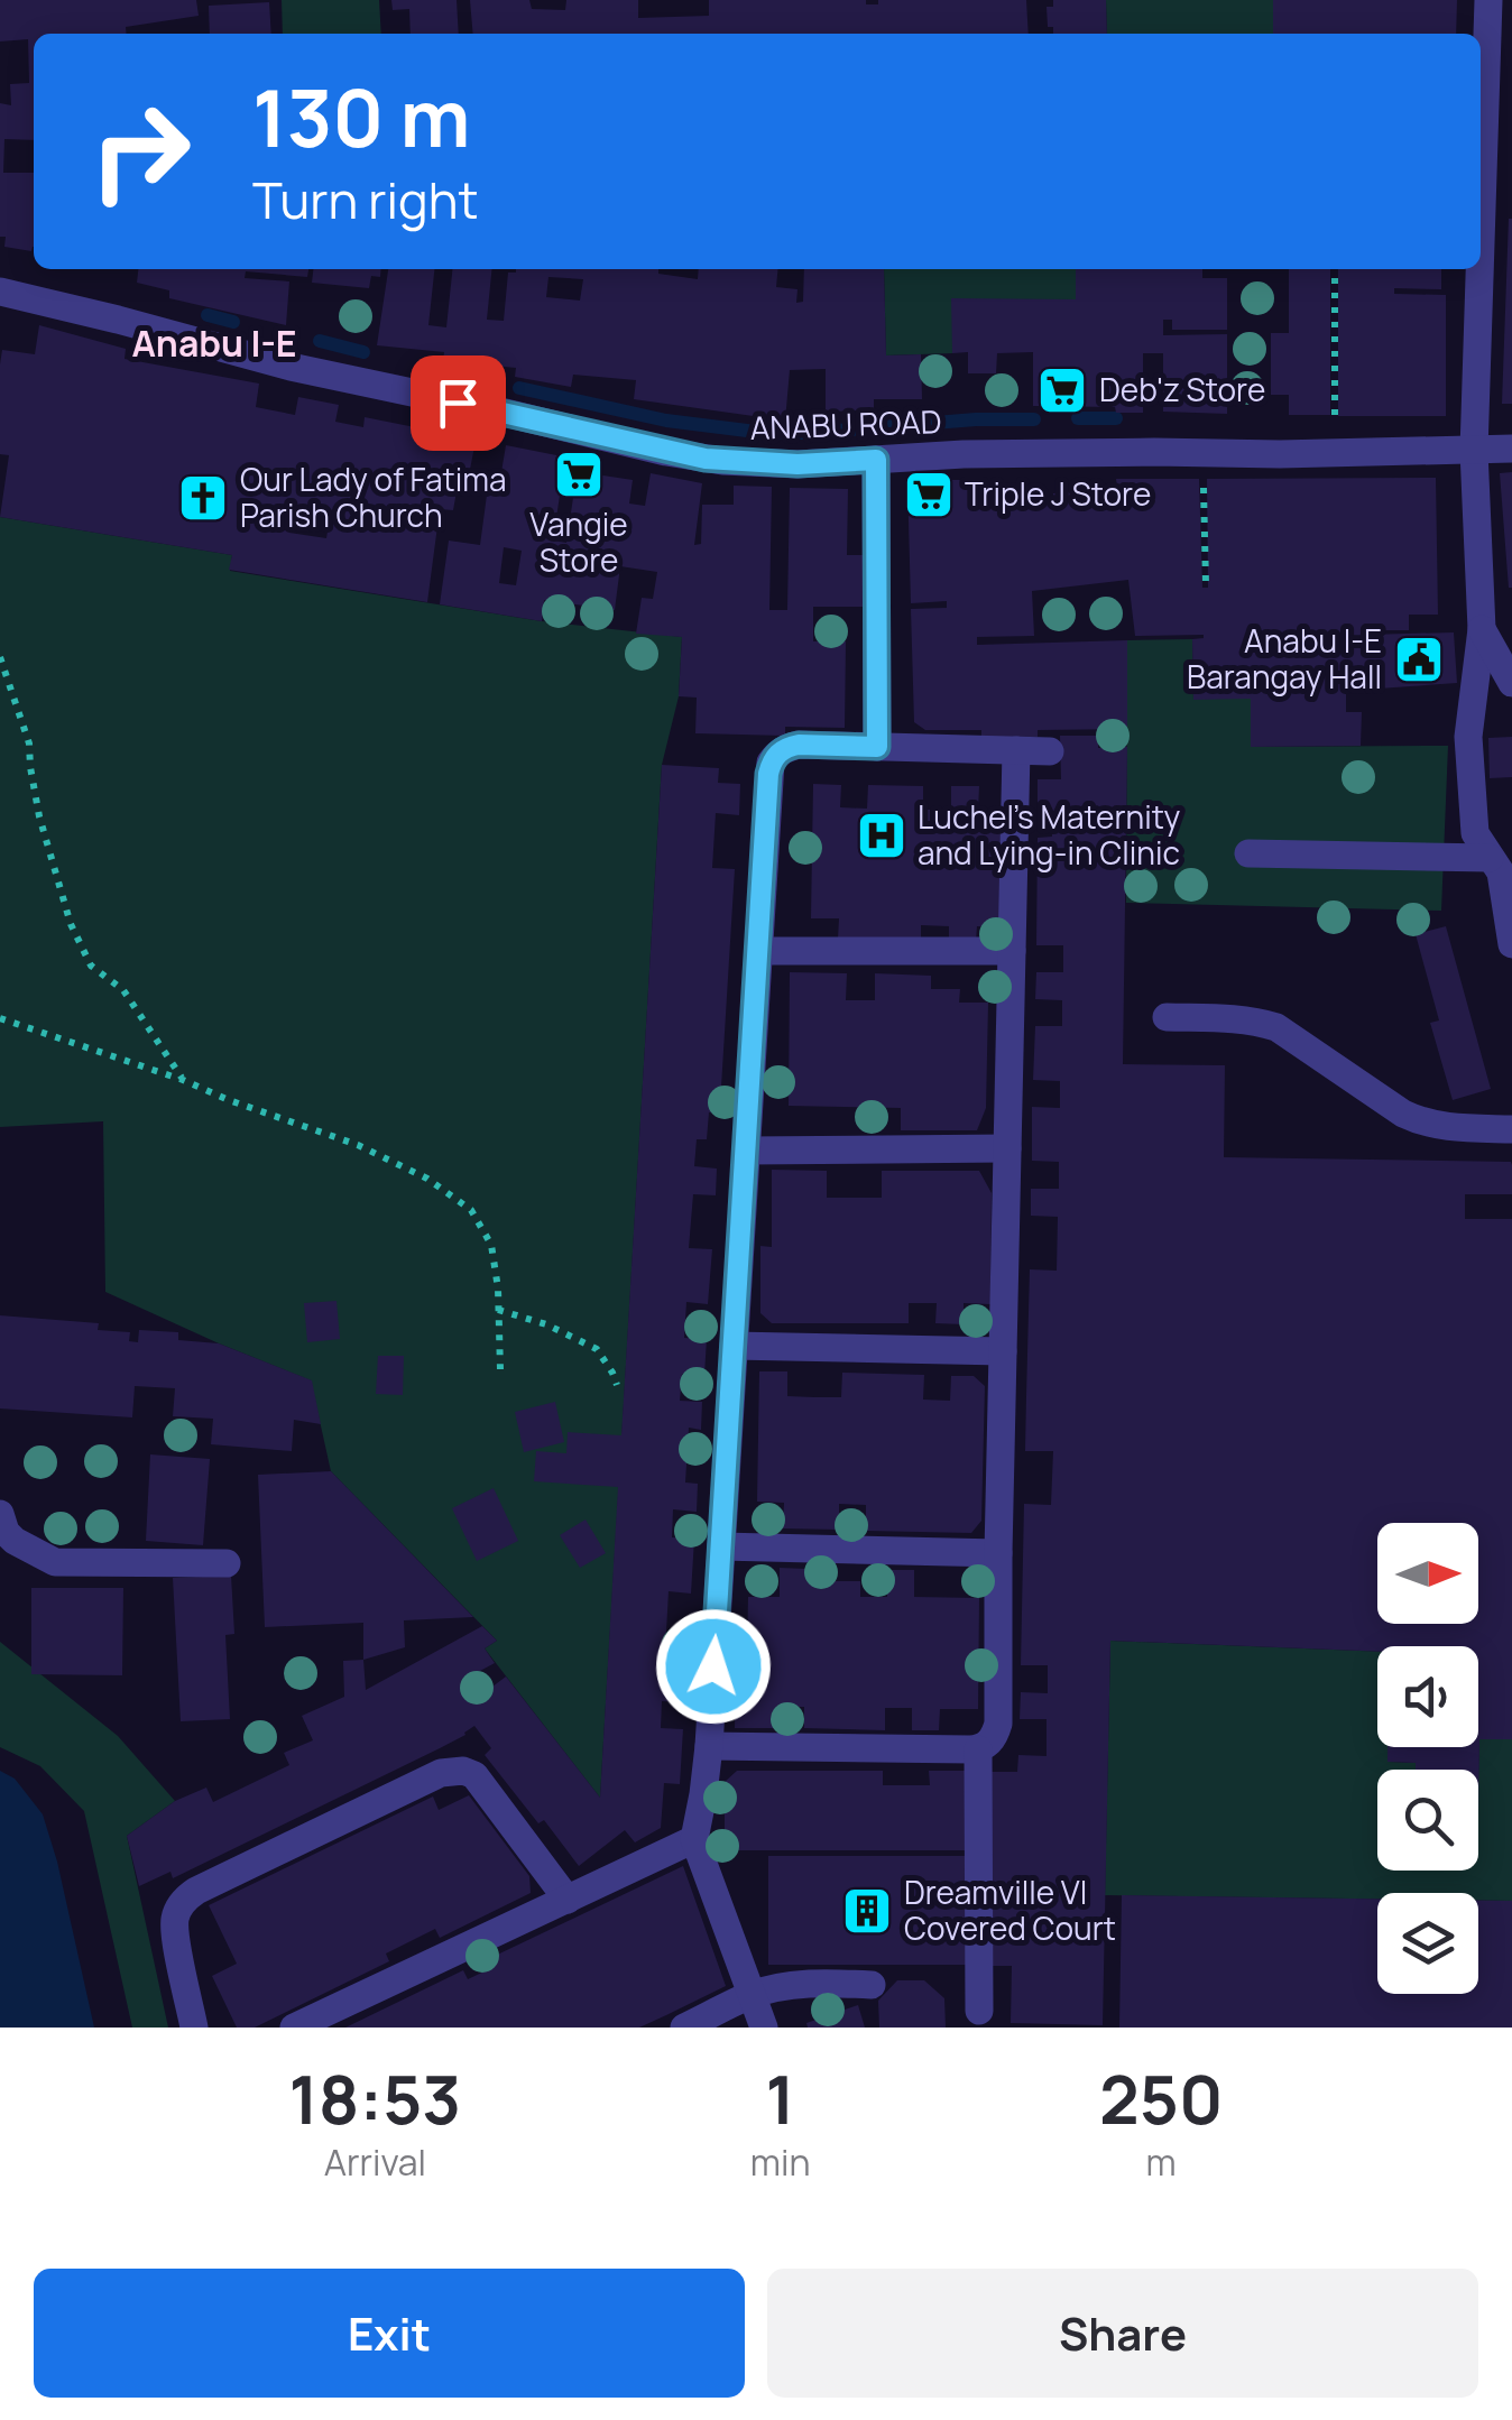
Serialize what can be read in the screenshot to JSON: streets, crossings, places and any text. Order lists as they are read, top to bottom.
{
  "streets": {
    "street": ["ANABU ROAD"]
  },
  "districts": ["Anabu I-E"],
  "places": {
    "supermarket": ["Deb'z Store", "Vangie Store", "Triple J Store"],
    "church": ["Our Lady of Fatima Parish Church"],
    "public building": ["Anabu I-E Barangay Hall"],
    "hospital": ["Luchel's Maternity and Lying-in Clinic"],
    "building": ["Dreamville VI Covered Court"]
  },
  "north": "right",
  "page": {
    "turn": ["130 m", "Turn right"],
    "eta": [
      "18:53",
      "Arrival",
      "1",
      "min",
      "250",
      "m"
    ],
    "buttons": ["Exit", "Share"]
  }
}
